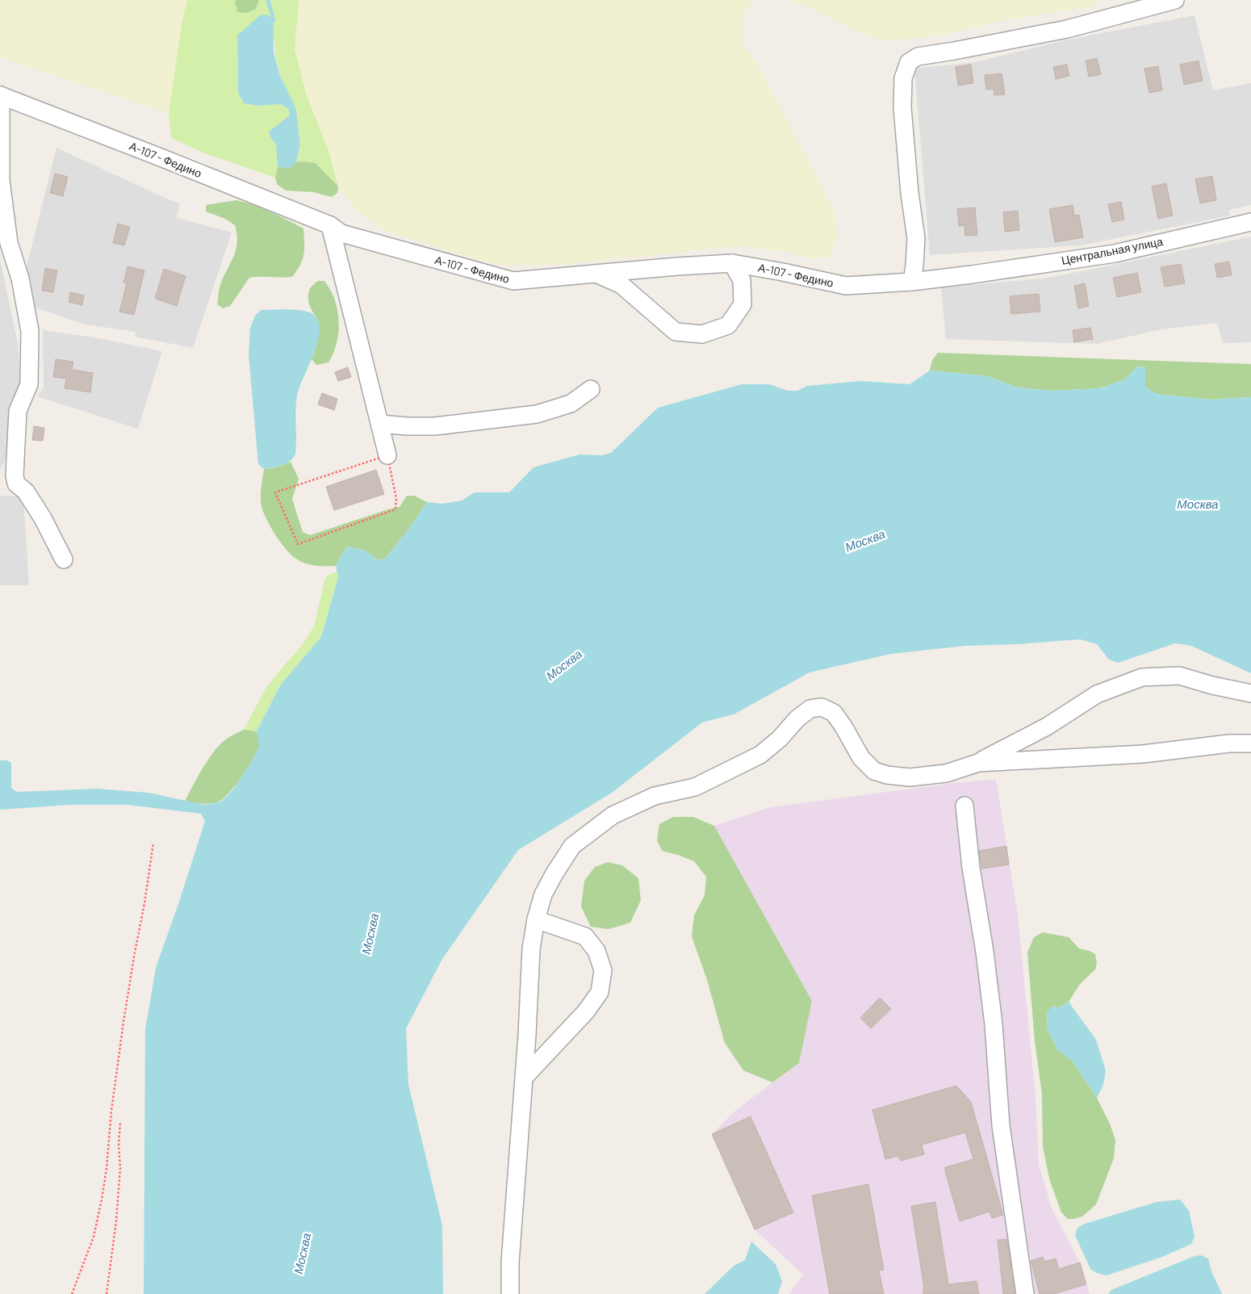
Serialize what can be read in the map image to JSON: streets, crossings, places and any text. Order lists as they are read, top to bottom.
{
  "streets": {
    "street": ["А-107 - Федино", "Центральная улица"]
  },
  "crossings": [
    ["А-107 - Федино", "Центральная улица"]
  ],
  "water": ["Москва"]
}
